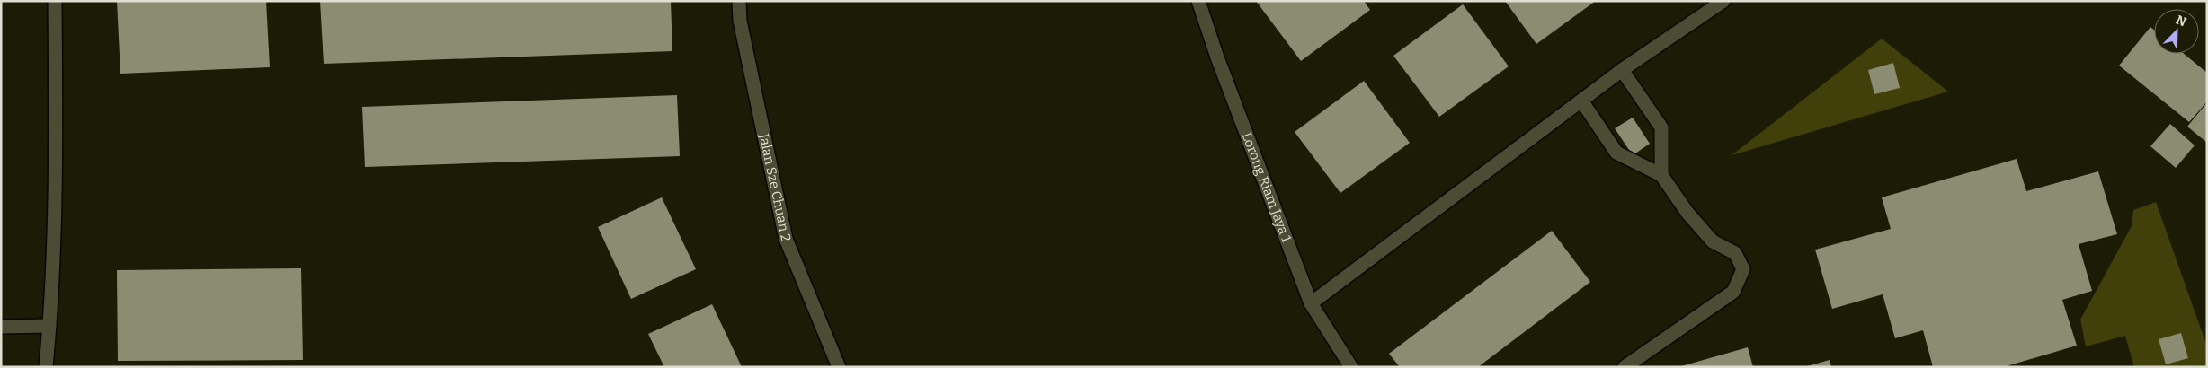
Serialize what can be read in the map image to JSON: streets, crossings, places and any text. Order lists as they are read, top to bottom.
{
  "streets": {
    "street": ["Jalan Sze Chuan 2", "Lorong Riam Jaya 1"]
  },
  "north": "top right"
}
